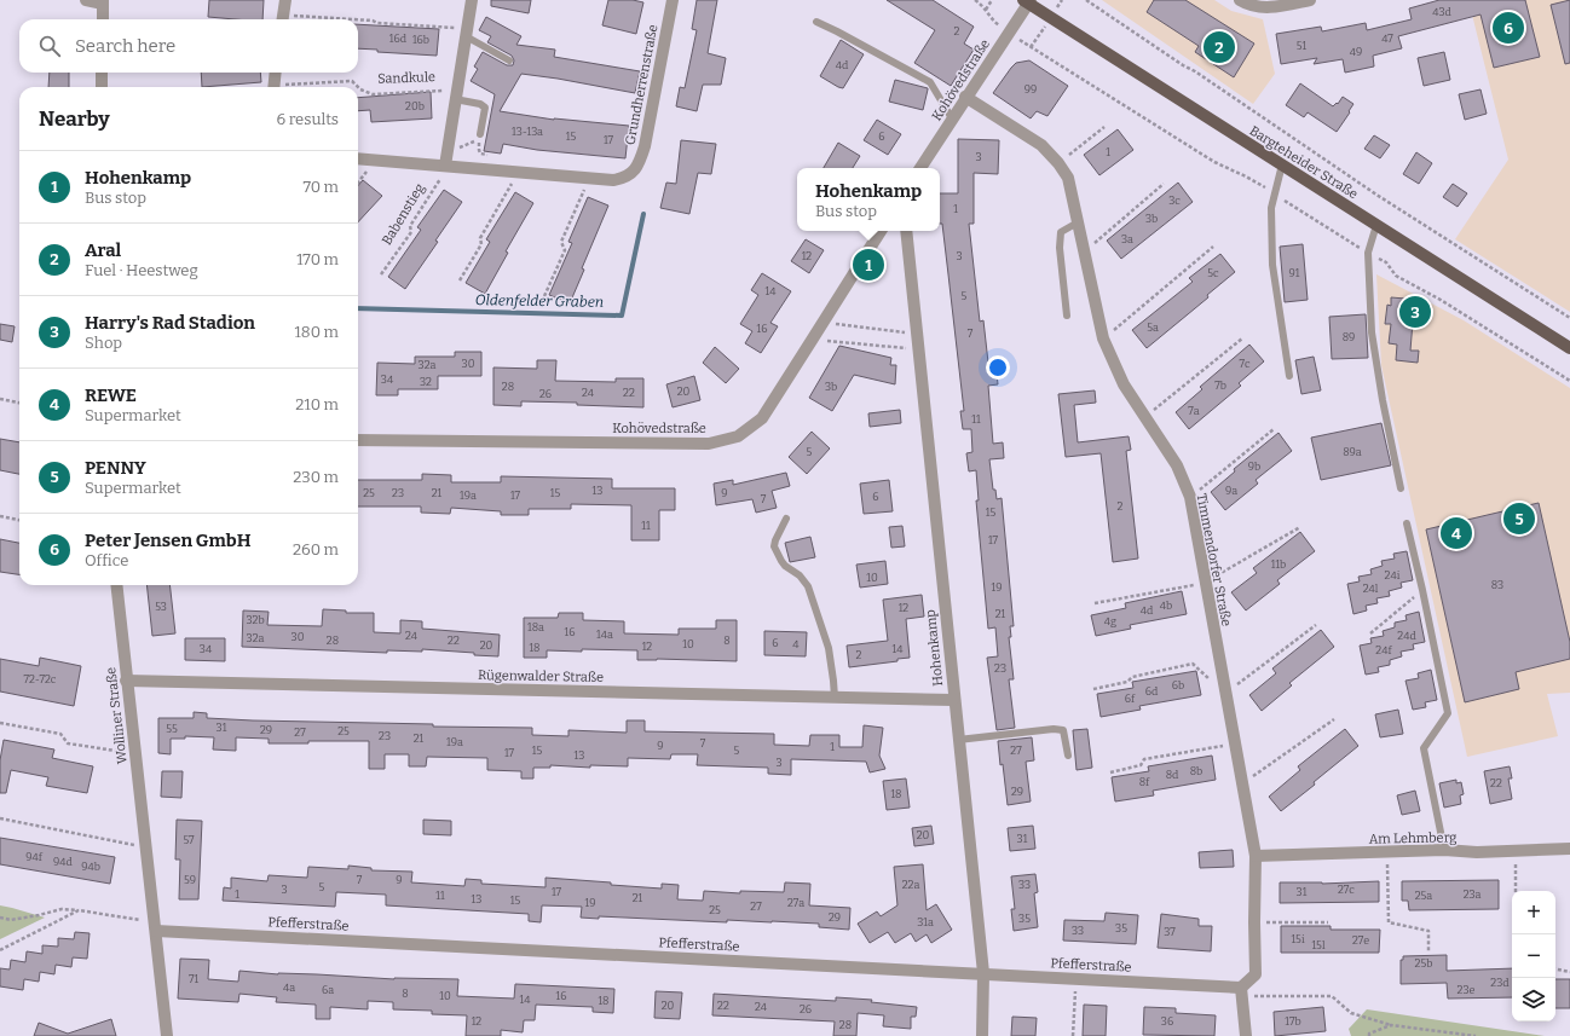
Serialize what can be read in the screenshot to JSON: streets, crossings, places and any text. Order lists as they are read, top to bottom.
{
  "streets": {
    "main road": ["Bargteheider Straße"],
    "street": [
      "Kohövedstraße",
      "Grundherrenstraße",
      "Babenstieg",
      "Timmendorfer Straße",
      "Hohenkamp",
      "Rügenwalder Straße",
      "Wolliner Straße",
      "Am Lehmberg",
      "Pfefferstraße"
    ],
    "path": ["Sandkule"]
  },
  "crossings": [
    ["Kohövedstraße", "Bargteheider Straße"],
    ["Kohövedstraße", "Timmendorfer Straße"],
    ["Grundherrenstraße", "Babenstieg"],
    ["Timmendorfer Straße", "Am Lehmberg"],
    ["Timmendorfer Straße", "Pfefferstraße"],
    ["Hohenkamp", "Rügenwalder Straße"],
    ["Hohenkamp", "Pfefferstraße"],
    ["Rügenwalder Straße", "Wolliner Straße"],
    ["Wolliner Straße", "Pfefferstraße"]
  ],
  "water": ["Oldenfelder Graben"],
  "house_numbers": [
    "43d",
    "2",
    "16d",
    "47",
    "16b",
    "51",
    "49",
    "4d",
    "99",
    "20b",
    "13-13a",
    "15",
    "6",
    "17",
    "1",
    "3",
    "3c",
    "1",
    "3b",
    "3a",
    "12",
    "3",
    "5c",
    "91",
    "14",
    "5",
    "5a",
    "16",
    "7",
    "89",
    "30",
    "7c",
    "32a",
    "34",
    "32",
    "7b",
    "28",
    "3b",
    "20",
    "24",
    "22",
    "26",
    "7a",
    "11",
    "5",
    "89a",
    "9b",
    "13",
    "9a",
    "25",
    "23",
    "21",
    "15",
    "9",
    "19a",
    "17",
    "6",
    "7",
    "2",
    "15",
    "11",
    "17",
    "11b",
    "24i",
    "10",
    "83",
    "19",
    "24l",
    "4b",
    "53",
    "12",
    "4d",
    "21",
    "32b",
    "4g",
    "18a",
    "16",
    "14a",
    "24",
    "24d",
    "30",
    "32a",
    "28",
    "22",
    "8",
    "6",
    "10",
    "4",
    "20",
    "12",
    "18",
    "34",
    "14",
    "24f",
    "2",
    "23",
    "72-72c",
    "6b",
    "6d",
    "6f",
    "31",
    "55",
    "29",
    "25",
    "27",
    "23",
    "21",
    "19a",
    "7",
    "9",
    "1",
    "15",
    "5",
    "27",
    "17",
    "13",
    "3",
    "8b",
    "8d",
    "8f",
    "22",
    "29",
    "18",
    "20",
    "31",
    "57",
    "94f",
    "94d",
    "94b",
    "59",
    "7",
    "9",
    "22a",
    "33",
    "5",
    "3",
    "27c",
    "17",
    "31",
    "1",
    "23a",
    "11",
    "25a",
    "21",
    "13",
    "15",
    "19",
    "27a",
    "27",
    "25",
    "29",
    "35",
    "31a",
    "35",
    "33",
    "37",
    "15i",
    "27e",
    "15l",
    "25b",
    "71",
    "23d",
    "4a",
    "6a",
    "23e",
    "8",
    "10",
    "16",
    "14",
    "18",
    "20",
    "22",
    "24",
    "26",
    "12",
    "36",
    "17b",
    "28"
  ],
  "page": {
    "pins": [
      "6",
      "2",
      "1",
      "3",
      "5",
      "4"
    ],
    "search": "Search here",
    "heading": ["Nearby", "6 results"],
    "list": [
      {
        "mark": "1",
        "name": "Hohenkamp",
        "note": "Bus stop",
        "value": "70 m"
      },
      {
        "mark": "2",
        "name": "Aral",
        "note": "Fuel · Heestweg",
        "value": "170 m"
      },
      {
        "mark": "3",
        "name": "Harry's Rad Stadion",
        "note": "Shop",
        "value": "180 m"
      },
      {
        "mark": "4",
        "name": "REWE",
        "note": "Supermarket",
        "value": "210 m"
      },
      {
        "mark": "5",
        "name": "PENNY",
        "note": "Supermarket",
        "value": "230 m"
      },
      {
        "mark": "6",
        "name": "Peter Jensen GmbH",
        "note": "Office",
        "value": "260 m"
      }
    ],
    "popup": ["Hohenkamp", "Bus stop"],
    "map_buttons": ["+", "−"]
  }
}
